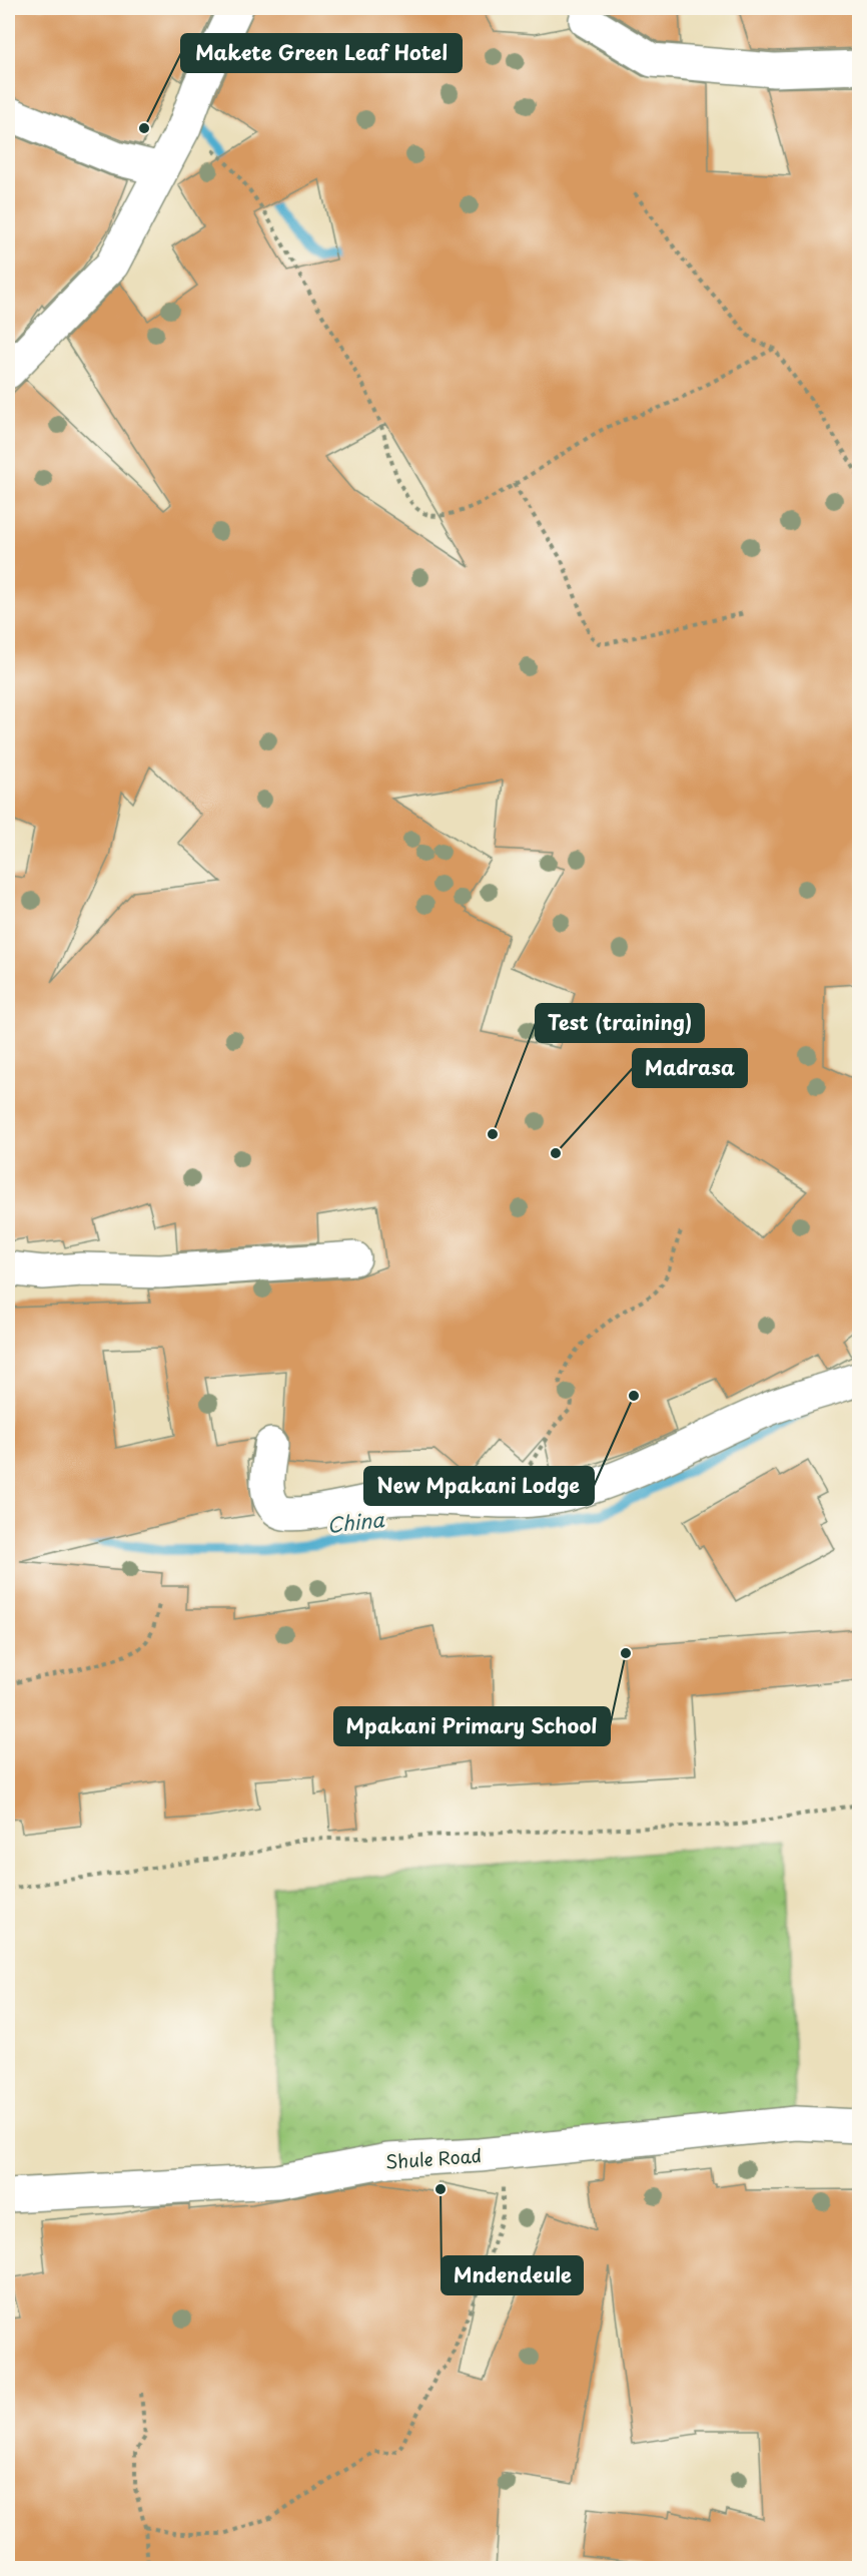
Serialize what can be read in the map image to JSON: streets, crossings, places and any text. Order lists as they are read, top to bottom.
{
  "streets": {
    "street": ["Shule Road"]
  },
  "water": ["China"],
  "places": [
    "Makete Green Leaf Hotel",
    "Test (training)",
    "Madrasa",
    "New Mpakani Lodge",
    "Mpakani Primary School",
    "Mndendeule"
  ]
}
